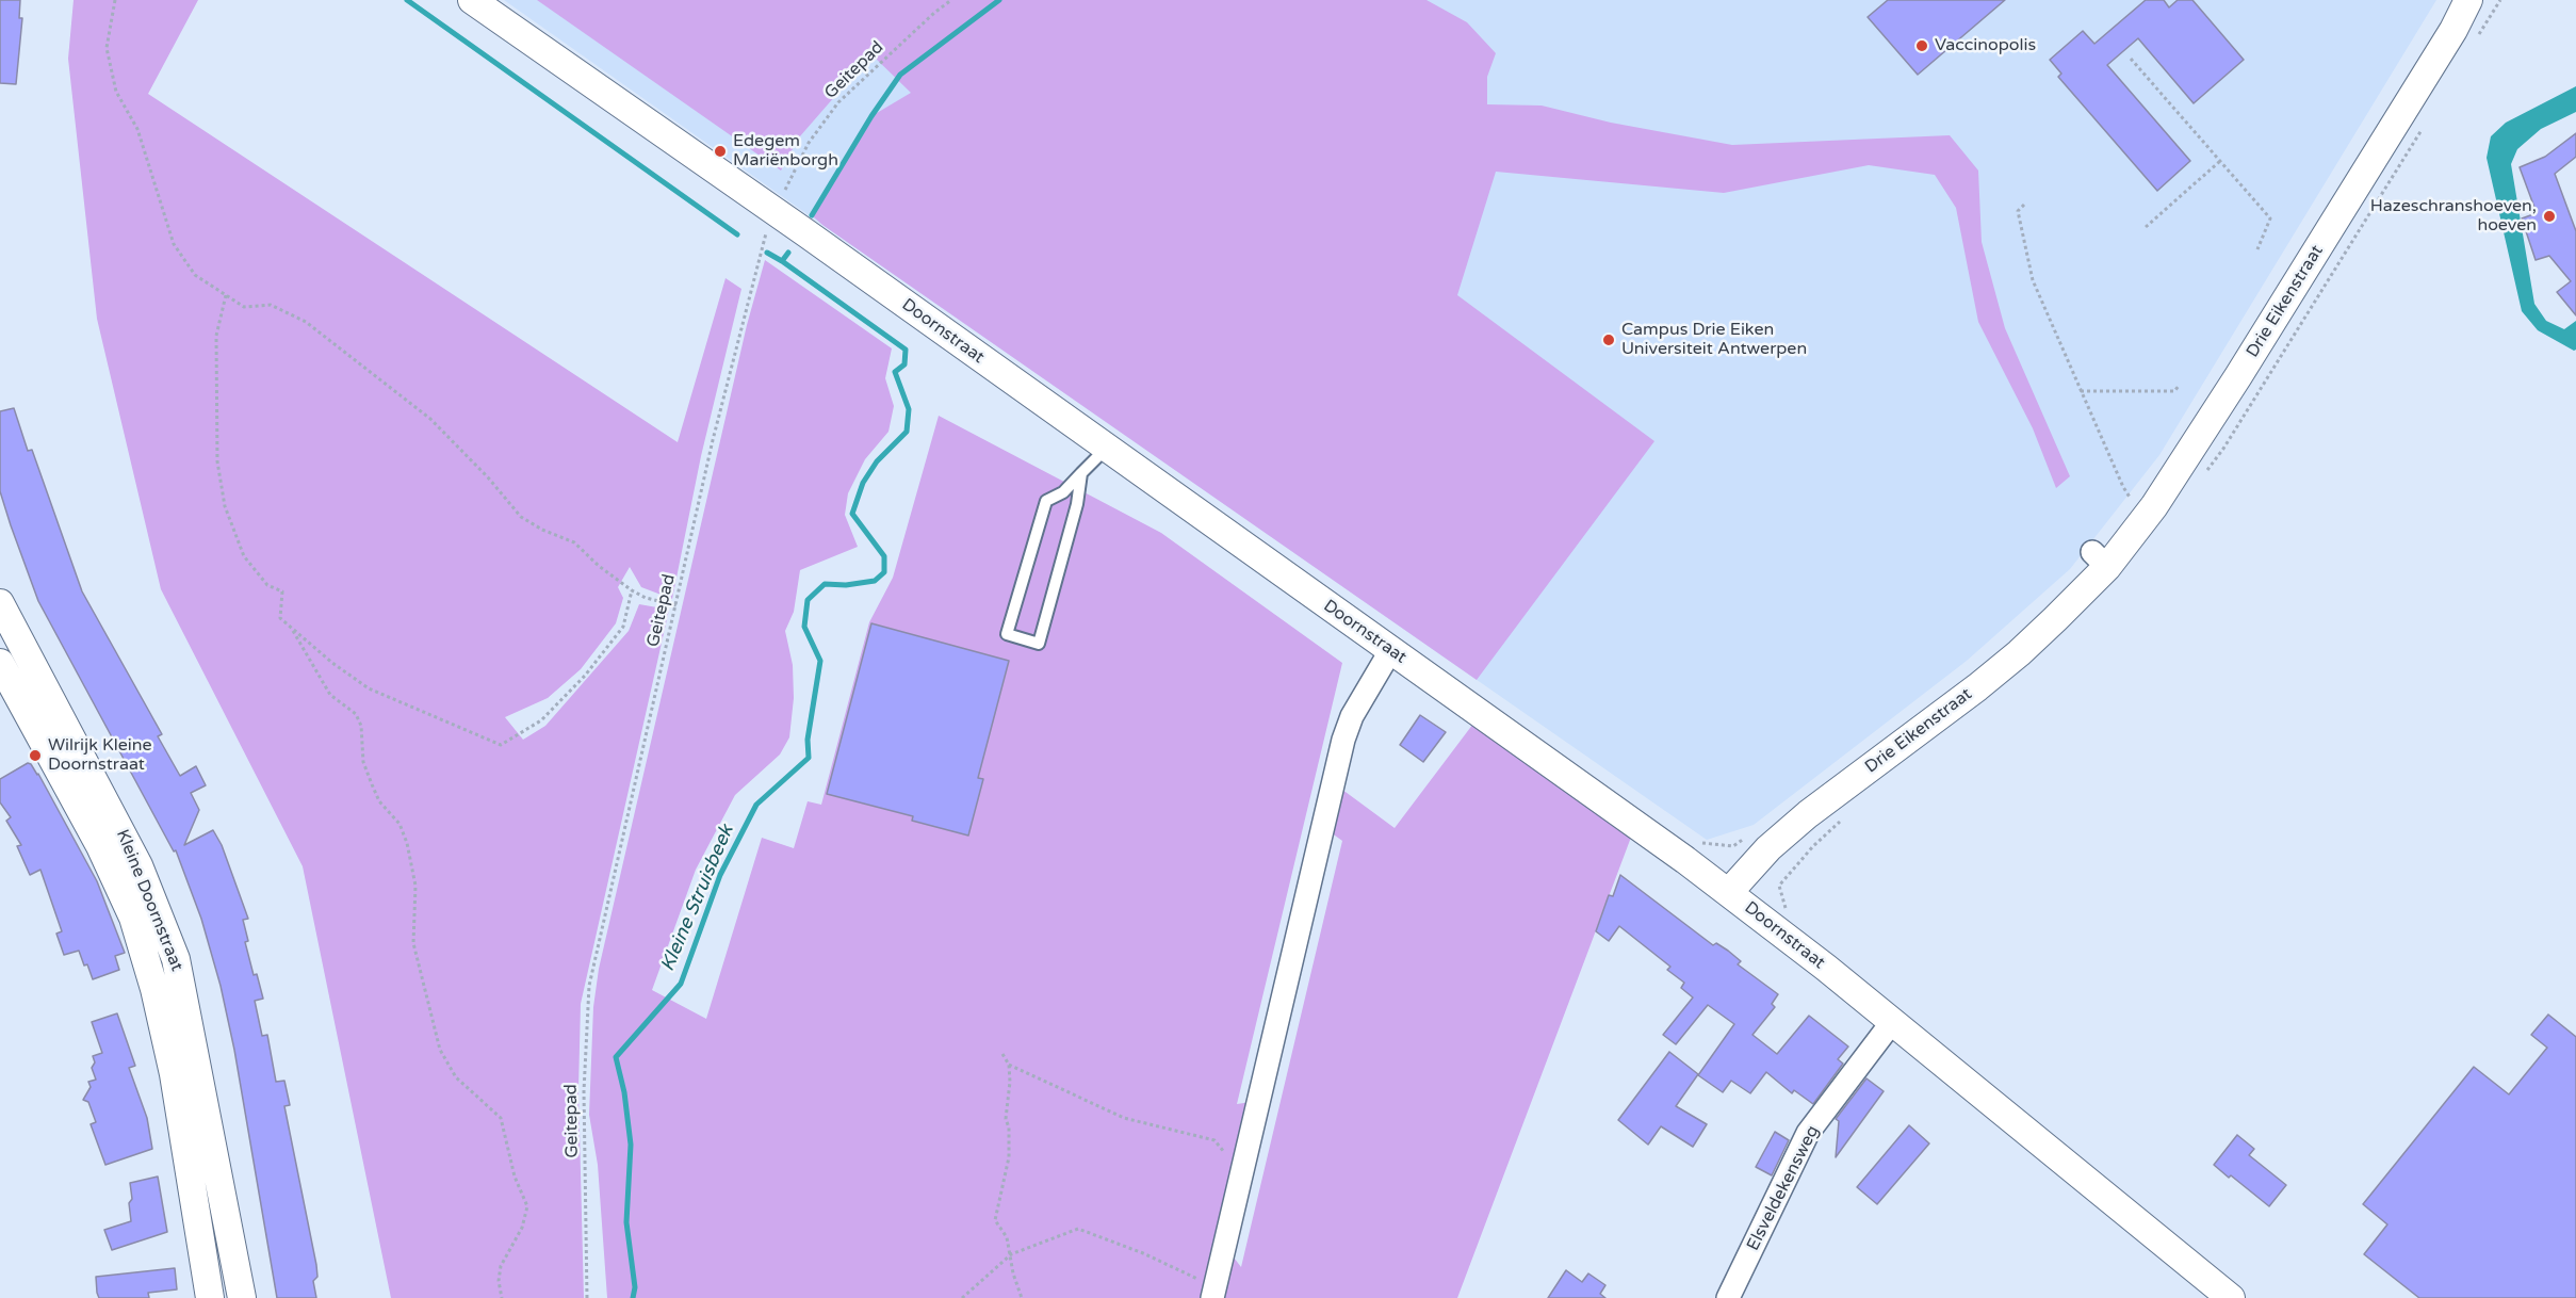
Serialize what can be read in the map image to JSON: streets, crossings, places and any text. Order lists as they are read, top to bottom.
{
  "streets": {
    "street": [
      "Drie Eikenstraat",
      "Doornstraat",
      "Kleine Doornstraat",
      "Elsveldekensweg"
    ],
    "path": ["Geitepad"]
  },
  "crossings": [
    ["Geitepad", "Doornstraat"],
    ["Drie Eikenstraat", "Doornstraat"],
    ["Doornstraat", "Elsveldekensweg"]
  ],
  "water": ["Kleine Struisbeek"],
  "places": [
    "Vaccinopolis",
    "Edegem Mariënborgh",
    "Hazeschranshoeven, hoeven",
    "Campus Drie Eiken Universiteit Antwerpen",
    "Wilrijk Kleine Doornstraat"
  ]
}
